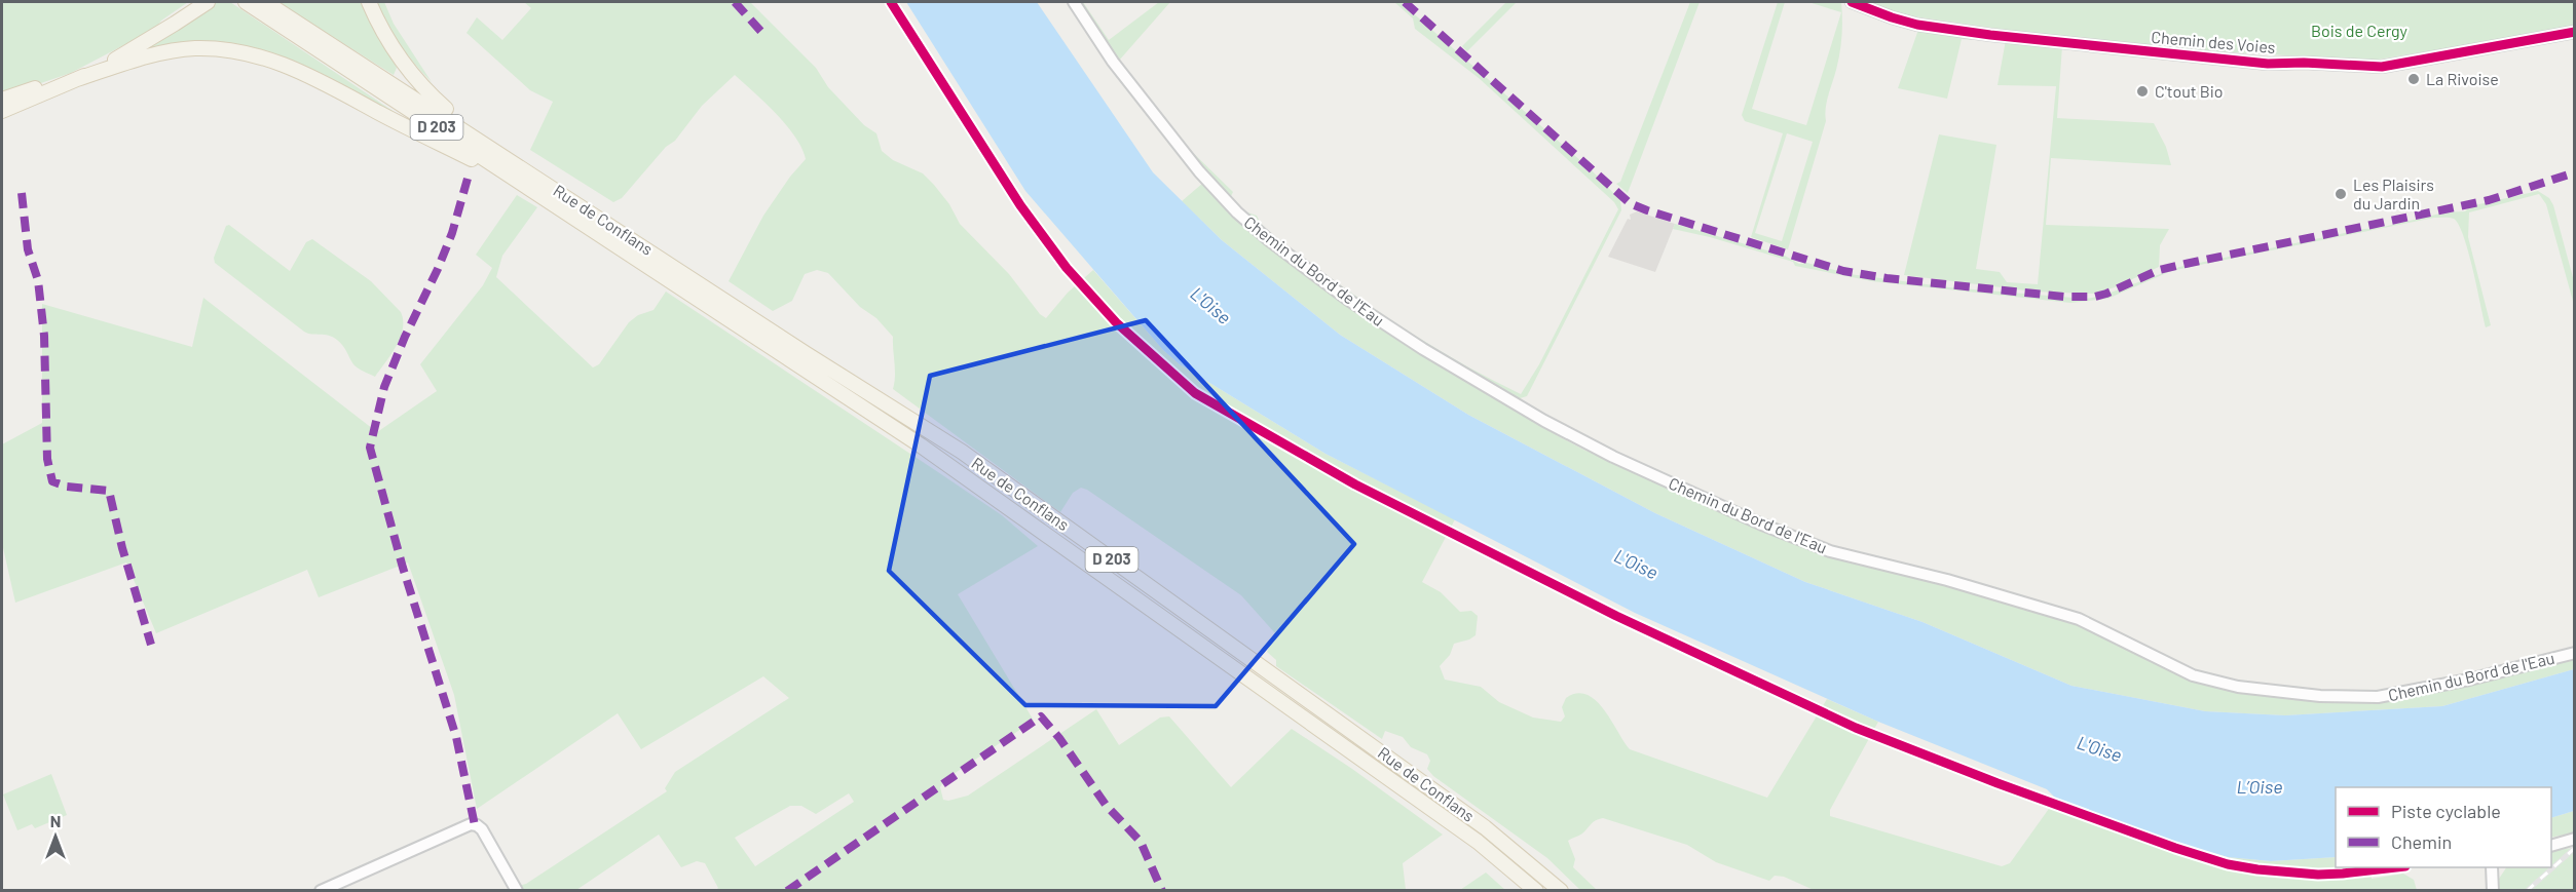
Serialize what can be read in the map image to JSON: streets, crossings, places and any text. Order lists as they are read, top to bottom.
{
  "streets": {
    "main road": ["D 203", "Rue de Conflans"],
    "street": ["Chemin des Voies", "Chemin du Bord de l'Eau"]
  },
  "crossings": [
    ["D 203", "Rue de Conflans"]
  ],
  "water": ["L'Oise", "L’Oise"],
  "parks": ["Bois de Cergy"],
  "places": ["La Rivoise", "C'tout Bio", "Les Plaisirs du Jardin"],
  "legend": ["Piste cyclable", "Chemin"],
  "north": "top"
}
